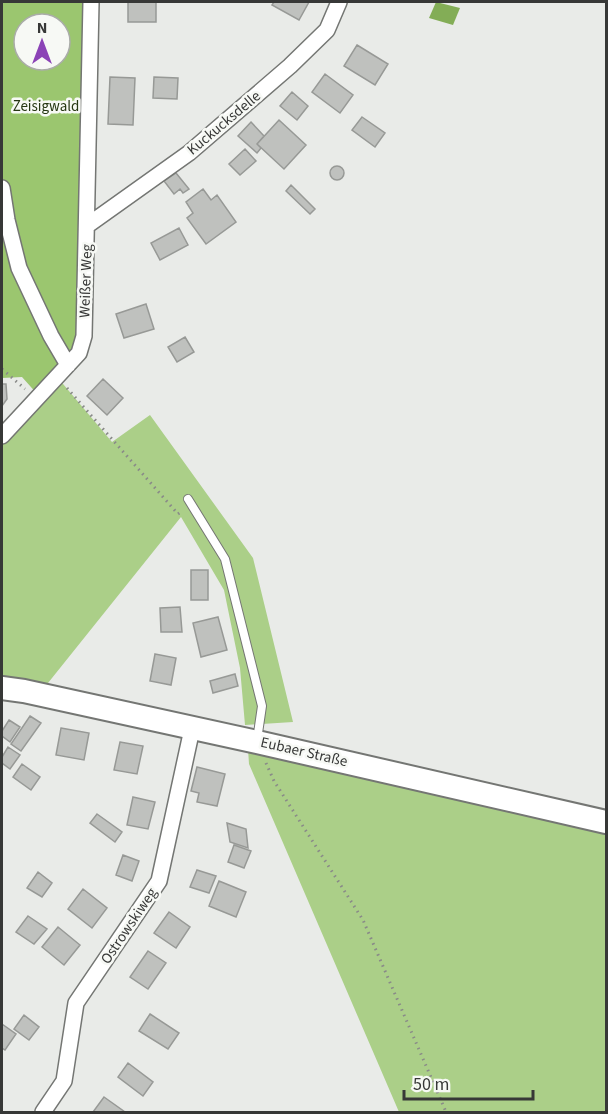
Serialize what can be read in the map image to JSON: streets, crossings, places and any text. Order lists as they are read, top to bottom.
{
  "streets": {
    "street": [
      "Kuckucksdelle",
      "Weißer Weg",
      "Eubaer Straße",
      "Ostrowskiweg"
    ]
  },
  "crossings": [
    ["Kuckucksdelle", "Weißer Weg"],
    ["Eubaer Straße", "Ostrowskiweg"]
  ],
  "parks": ["Zeisigwald"],
  "scale_bar": "50 m",
  "north": "top"
}
